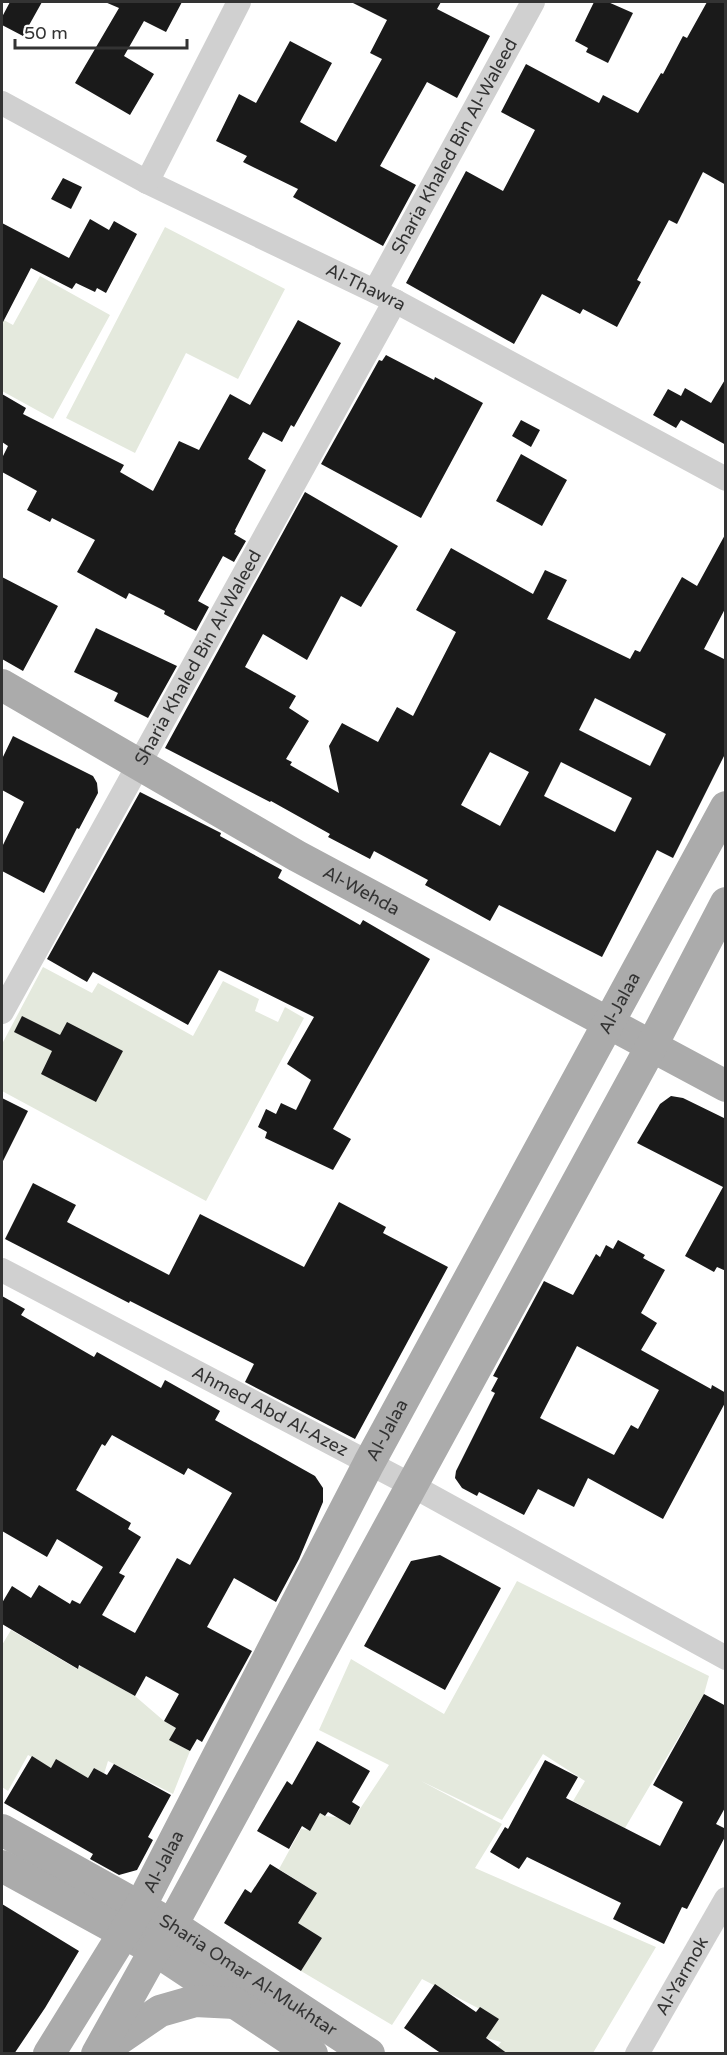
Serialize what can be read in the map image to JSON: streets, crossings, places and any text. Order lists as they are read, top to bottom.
{
  "streets": {
    "main road": ["Al-Wehda", "Al-Jalaa", "Sharia Omar Al-Mukhtar"],
    "street": [
      "Sharia Khaled Bin Al-Waleed",
      "Al-Thawra",
      "Ahmed Abd Al-Azez",
      "Al-Yarmok"
    ]
  },
  "crossings": [
    ["Sharia Khaled Bin Al-Waleed", "Al-Thawra"],
    ["Sharia Khaled Bin Al-Waleed", "Al-Wehda"],
    ["Al-Wehda", "Al-Jalaa"],
    ["Al-Jalaa", "Ahmed Abd Al-Azez"],
    ["Al-Jalaa", "Sharia Omar Al-Mukhtar"]
  ],
  "scale_bar": "50 m"
}
